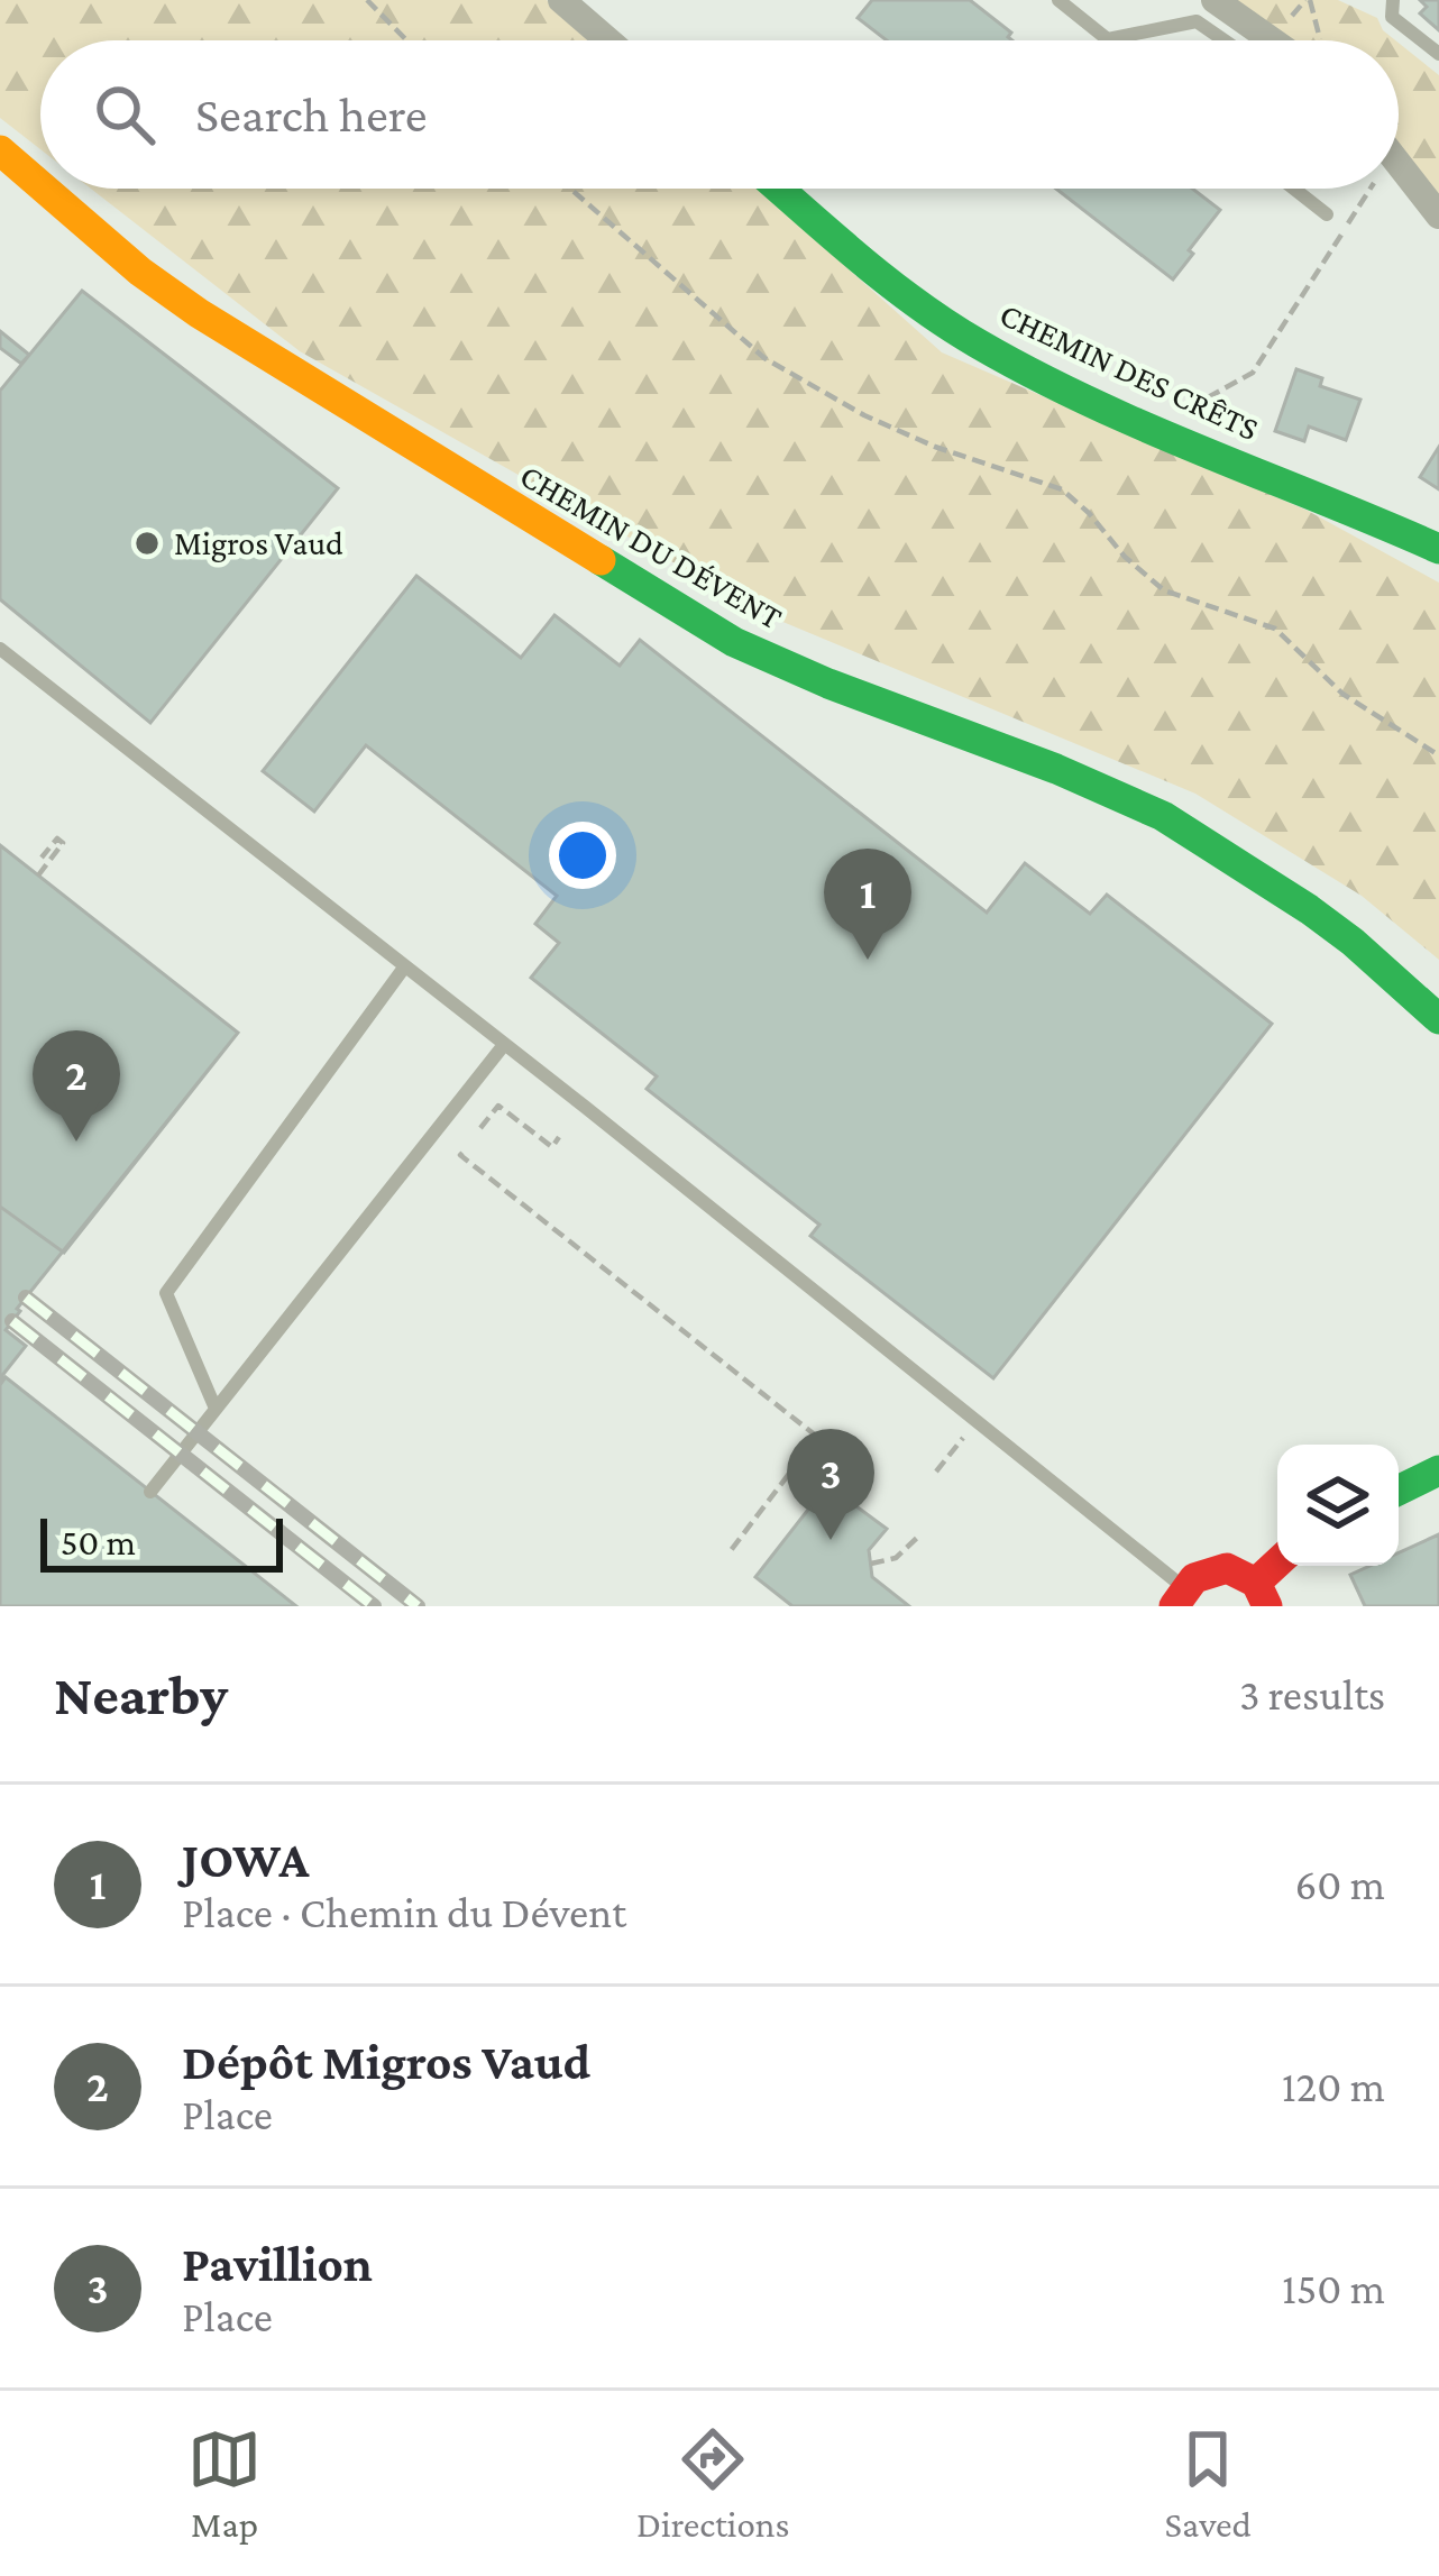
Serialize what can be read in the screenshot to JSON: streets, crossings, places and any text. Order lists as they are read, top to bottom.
{
  "streets": {
    "street": ["CHEMIN DES CRÊTS", "CHEMIN DU DÉVENT"]
  },
  "places": ["Migros Vaud"],
  "scale_bar": "50 m",
  "page": {
    "search": "Search here",
    "pins": ["1", "2", "3"],
    "scale": "50 m",
    "heading": ["Nearby", "3 results"],
    "list": [
      {
        "mark": "1",
        "name": "JOWA",
        "note": "Place · Chemin du Dévent",
        "value": "60 m"
      },
      {
        "mark": "2",
        "name": "Dépôt Migros Vaud",
        "note": "Place",
        "value": "120 m"
      },
      {
        "mark": "3",
        "name": "Pavillion",
        "note": "Place",
        "value": "150 m"
      }
    ],
    "nav": ["Map", "Directions", "Saved"]
  }
}
